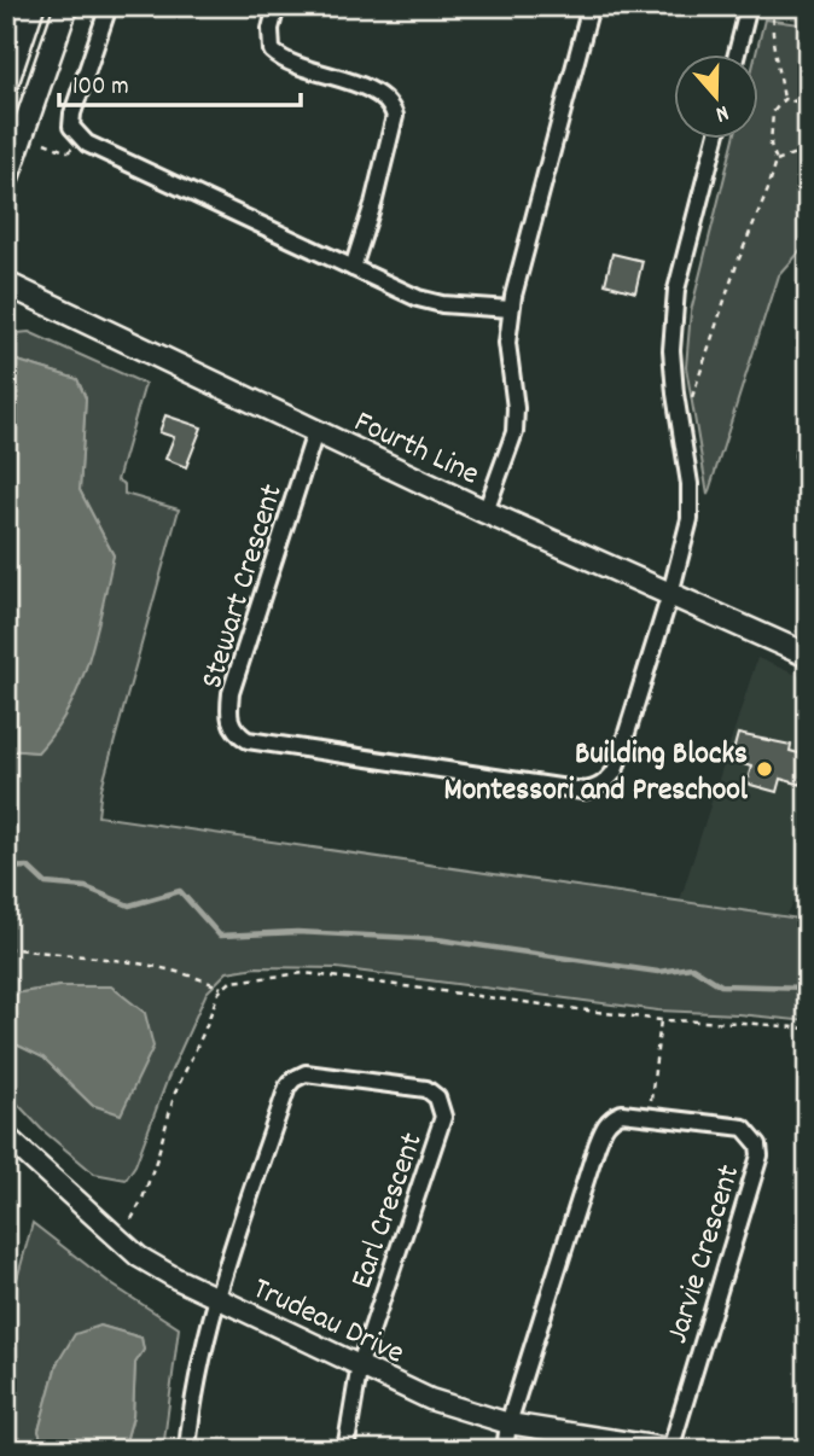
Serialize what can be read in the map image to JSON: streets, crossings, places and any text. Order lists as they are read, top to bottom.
{
  "streets": {
    "main road": ["Fourth Line"],
    "street": [
      "Stewart Crescent",
      "Earl Crescent",
      "Jarvie Crescent",
      "Trudeau Drive"
    ]
  },
  "crossings": [
    ["Fourth Line", "Stewart Crescent"],
    ["Earl Crescent", "Trudeau Drive"],
    ["Jarvie Crescent", "Trudeau Drive"]
  ],
  "places": ["Building Blocks Montessori and Preschool"],
  "scale_bar": "100 m",
  "north": "bottom"
}
